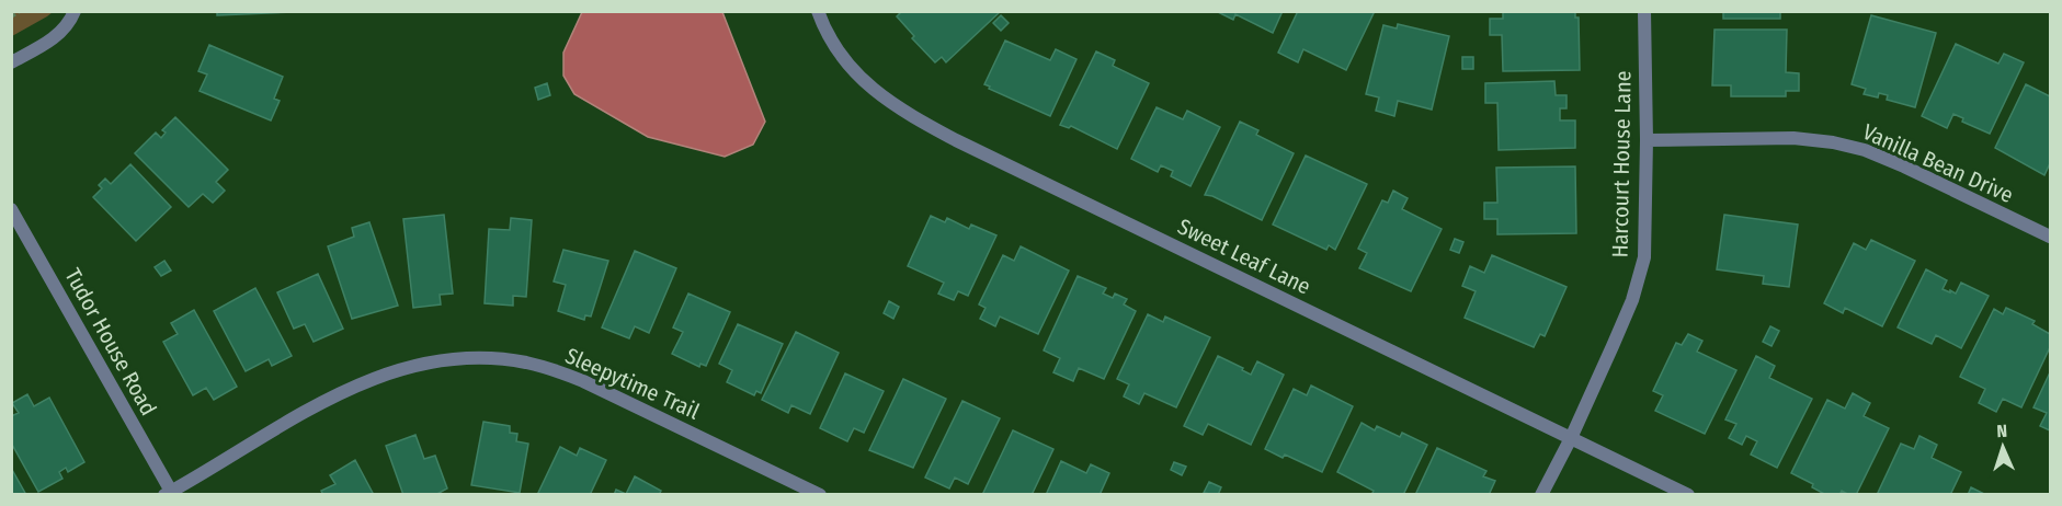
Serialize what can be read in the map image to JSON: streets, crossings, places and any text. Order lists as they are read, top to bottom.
{
  "streets": {
    "street": [
      "Vanilla Bean Drive",
      "Harcourt House Lane",
      "Sweet Leaf Lane",
      "Tudor House Road",
      "Sleepytime Trail"
    ]
  },
  "crossings": [
    ["Vanilla Bean Drive", "Harcourt House Lane"],
    ["Harcourt House Lane", "Sweet Leaf Lane"],
    ["Tudor House Road", "Sleepytime Trail"]
  ],
  "north": "top"
}
